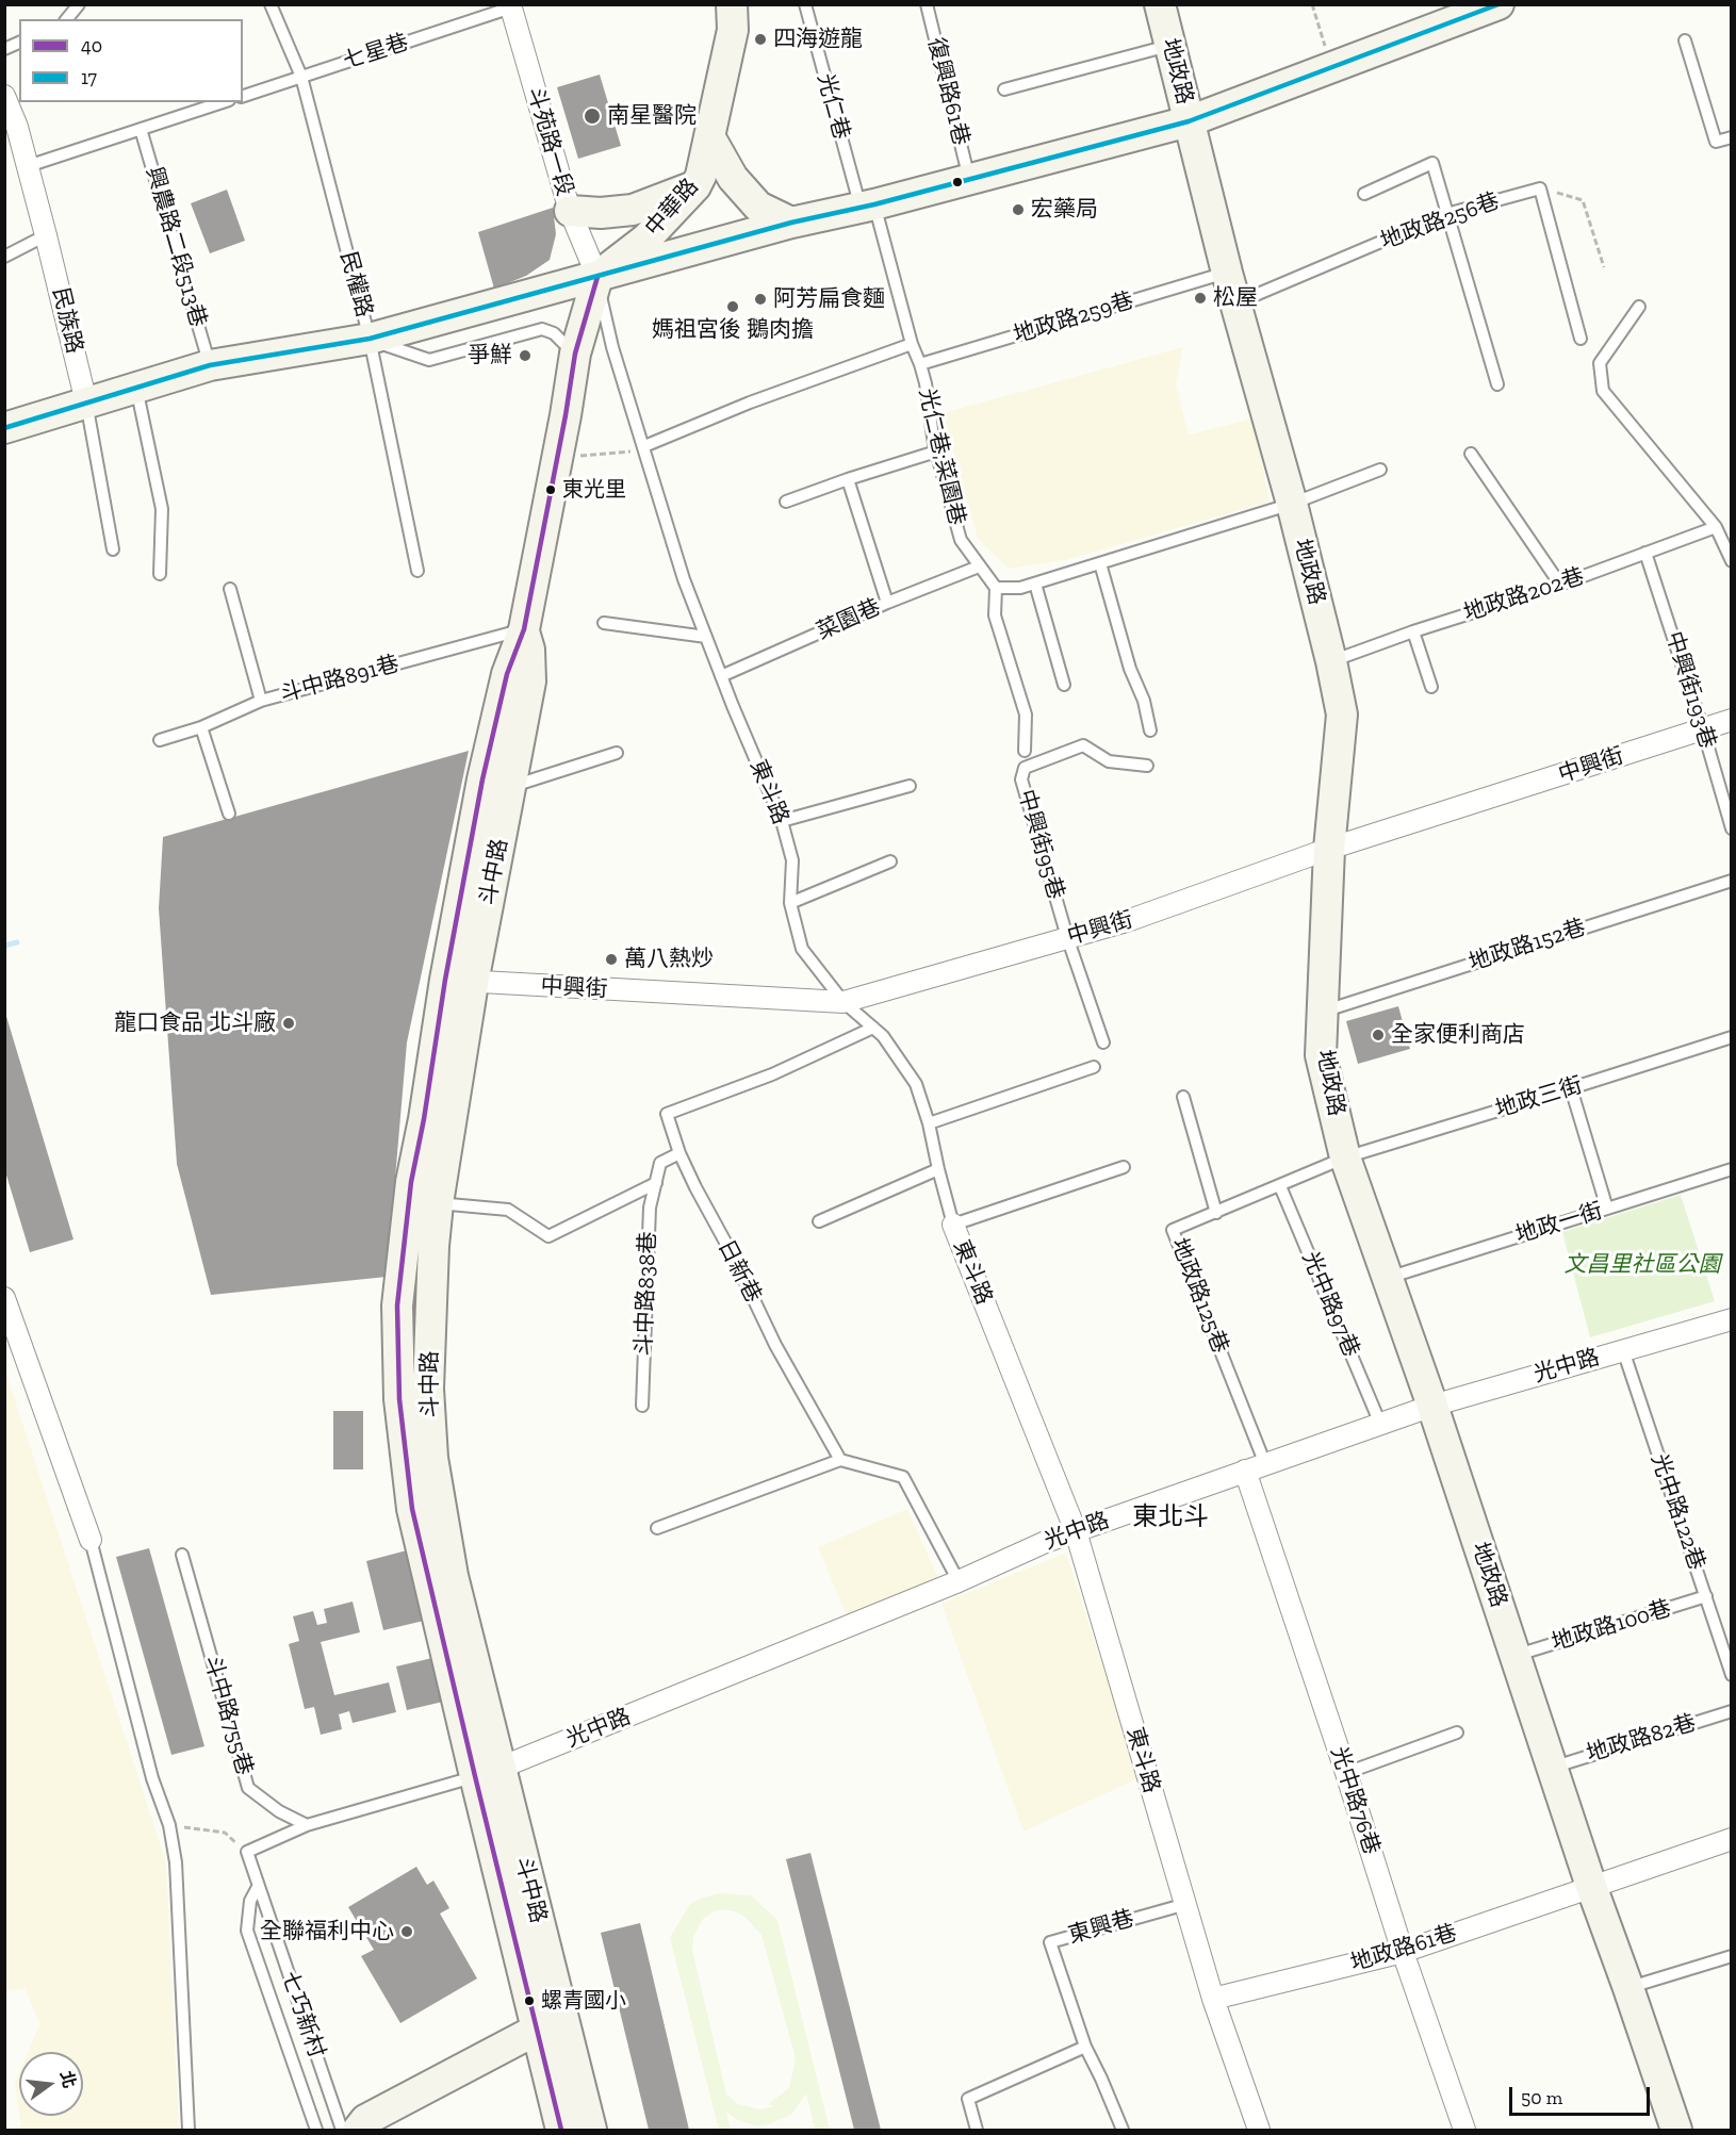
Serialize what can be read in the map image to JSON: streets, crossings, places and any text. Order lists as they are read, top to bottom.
{
  "streets": {
    "street": [
      "地政路",
      "斗苑路一段",
      "中華路",
      "民族路",
      "中興街",
      "東斗路",
      "斗中路",
      "光中路",
      "光中路76巷",
      "地政路61巷"
    ],
    "lane": [
      "七星巷",
      "復興路61巷",
      "光仁巷",
      "地政路256巷",
      "興農路二段513巷",
      "民權路",
      "地政路259巷",
      "光仁巷;菜園巷",
      "地政路202巷",
      "菜園巷",
      "斗中路891巷",
      "中興街193巷",
      "中興街95巷",
      "地政路152巷",
      "地政三街",
      "地政一街",
      "日新巷",
      "斗中路838巷",
      "地政路125巷",
      "光中路97巷",
      "光中路122巷",
      "地政路100巷",
      "斗中路755巷",
      "地政路82巷",
      "東興巷",
      "七巧新村"
    ]
  },
  "crossings": [
    ["七星巷", "斗苑路一段"],
    ["七星巷", "民權路"],
    ["地政路", "地政路256巷"],
    ["地政路", "地政路259巷"],
    ["地政路", "地政路202巷"],
    ["地政路", "中興街"],
    ["地政路", "地政路152巷"],
    ["地政路", "地政三街"],
    ["地政路", "地政一街"],
    ["地政路", "地政路125巷"],
    ["地政路", "光中路"],
    ["地政路", "地政路100巷"],
    ["地政路", "地政路82巷"],
    ["地政路", "地政路61巷"],
    ["光仁巷", "光仁巷;菜園巷"],
    ["斗苑路一段", "中華路"],
    ["斗苑路一段", "東斗路"],
    ["斗苑路一段", "斗中路"],
    ["中華路", "東斗路"],
    ["中華路", "斗中路"],
    ["地政路259巷", "光仁巷;菜園巷"],
    ["光仁巷;菜園巷", "菜園巷"],
    ["地政路202巷", "中興街193巷"],
    ["菜園巷", "東斗路"],
    ["斗中路891巷", "斗中路"],
    ["中興街193巷", "中興街"],
    ["中興街", "東斗路"],
    ["中興街", "中興街95巷"],
    ["中興街", "斗中路"],
    ["東斗路", "斗中路"],
    ["東斗路", "日新巷"],
    ["東斗路", "光中路"],
    ["東斗路", "東興巷"],
    ["東斗路", "地政路61巷"],
    ["斗中路", "光中路"],
    ["地政三街", "地政路125巷"],
    ["日新巷", "斗中路838巷"],
    ["地政路125巷", "光中路97巷"],
    ["地政路125巷", "光中路"],
    ["地政路125巷", "光中路76巷"],
    ["光中路97巷", "光中路"],
    ["光中路", "光中路122巷"],
    ["光中路", "光中路76巷"],
    ["光中路122巷", "地政路100巷"],
    ["光中路76巷", "地政路61巷"]
  ],
  "districts": ["東北斗"],
  "parks": ["文昌里社區公園"],
  "places": [
    "四海遊龍",
    "南星醫院",
    "宏藥局",
    "松屋",
    "阿芳扁食麵",
    "媽祖宮後 鵝肉擔",
    "爭鮮",
    "東光里",
    "萬八熱炒",
    "龍口食品 北斗廠",
    "全家便利商店",
    "全聯福利中心",
    "螺青國小"
  ],
  "lines": ["transit line 17", "transit line 40"],
  "legend": ["40", "17"],
  "scale_bar": "50 m",
  "north": "right"
}
